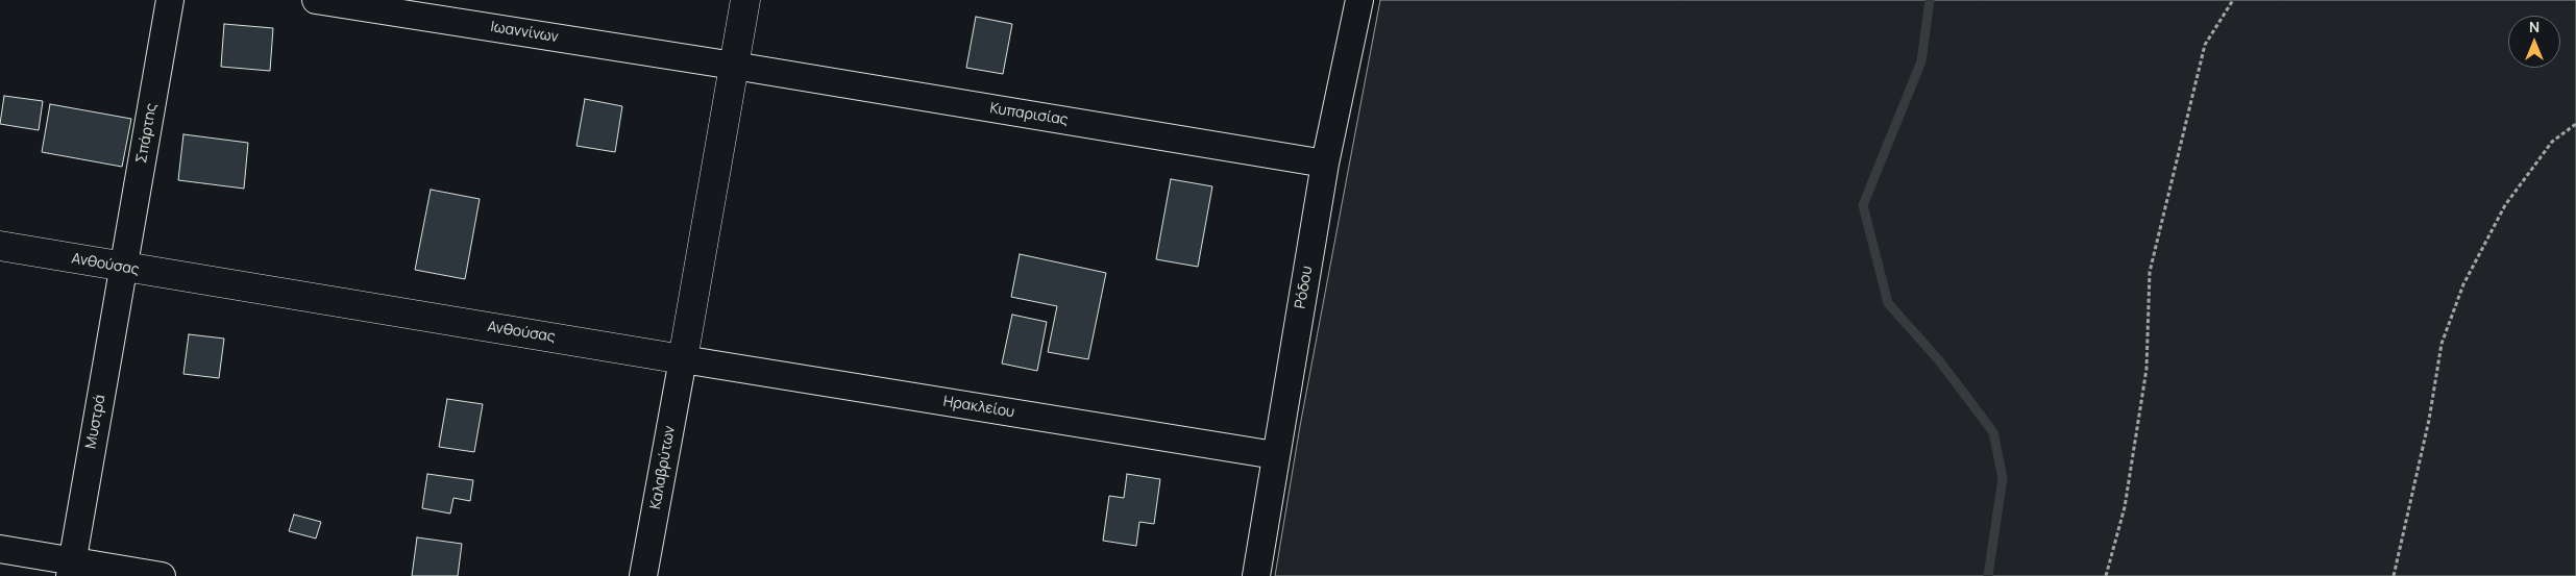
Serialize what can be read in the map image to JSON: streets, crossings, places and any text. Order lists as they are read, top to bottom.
{
  "streets": {
    "street": [
      "Ιωαννίνων",
      "Κυπαρισίας",
      "Σπάρτης",
      "Ανθούσας",
      "Ρόδου",
      "Ηρακλείου",
      "Μυστρά",
      "Καλαβρύτων"
    ]
  },
  "crossings": [
    ["Ιωαννίνων", "Κυπαρισίας"],
    ["Κυπαρισίας", "Ρόδου"],
    ["Σπάρτης", "Ανθούσας"],
    ["Σπάρτης", "Μυστρά"],
    ["Ανθούσας", "Ηρακλείου"],
    ["Ανθούσας", "Μυστρά"],
    ["Ανθούσας", "Καλαβρύτων"],
    ["Ρόδου", "Ηρακλείου"],
    ["Ηρακλείου", "Καλαβρύτων"]
  ],
  "north": "top"
}
